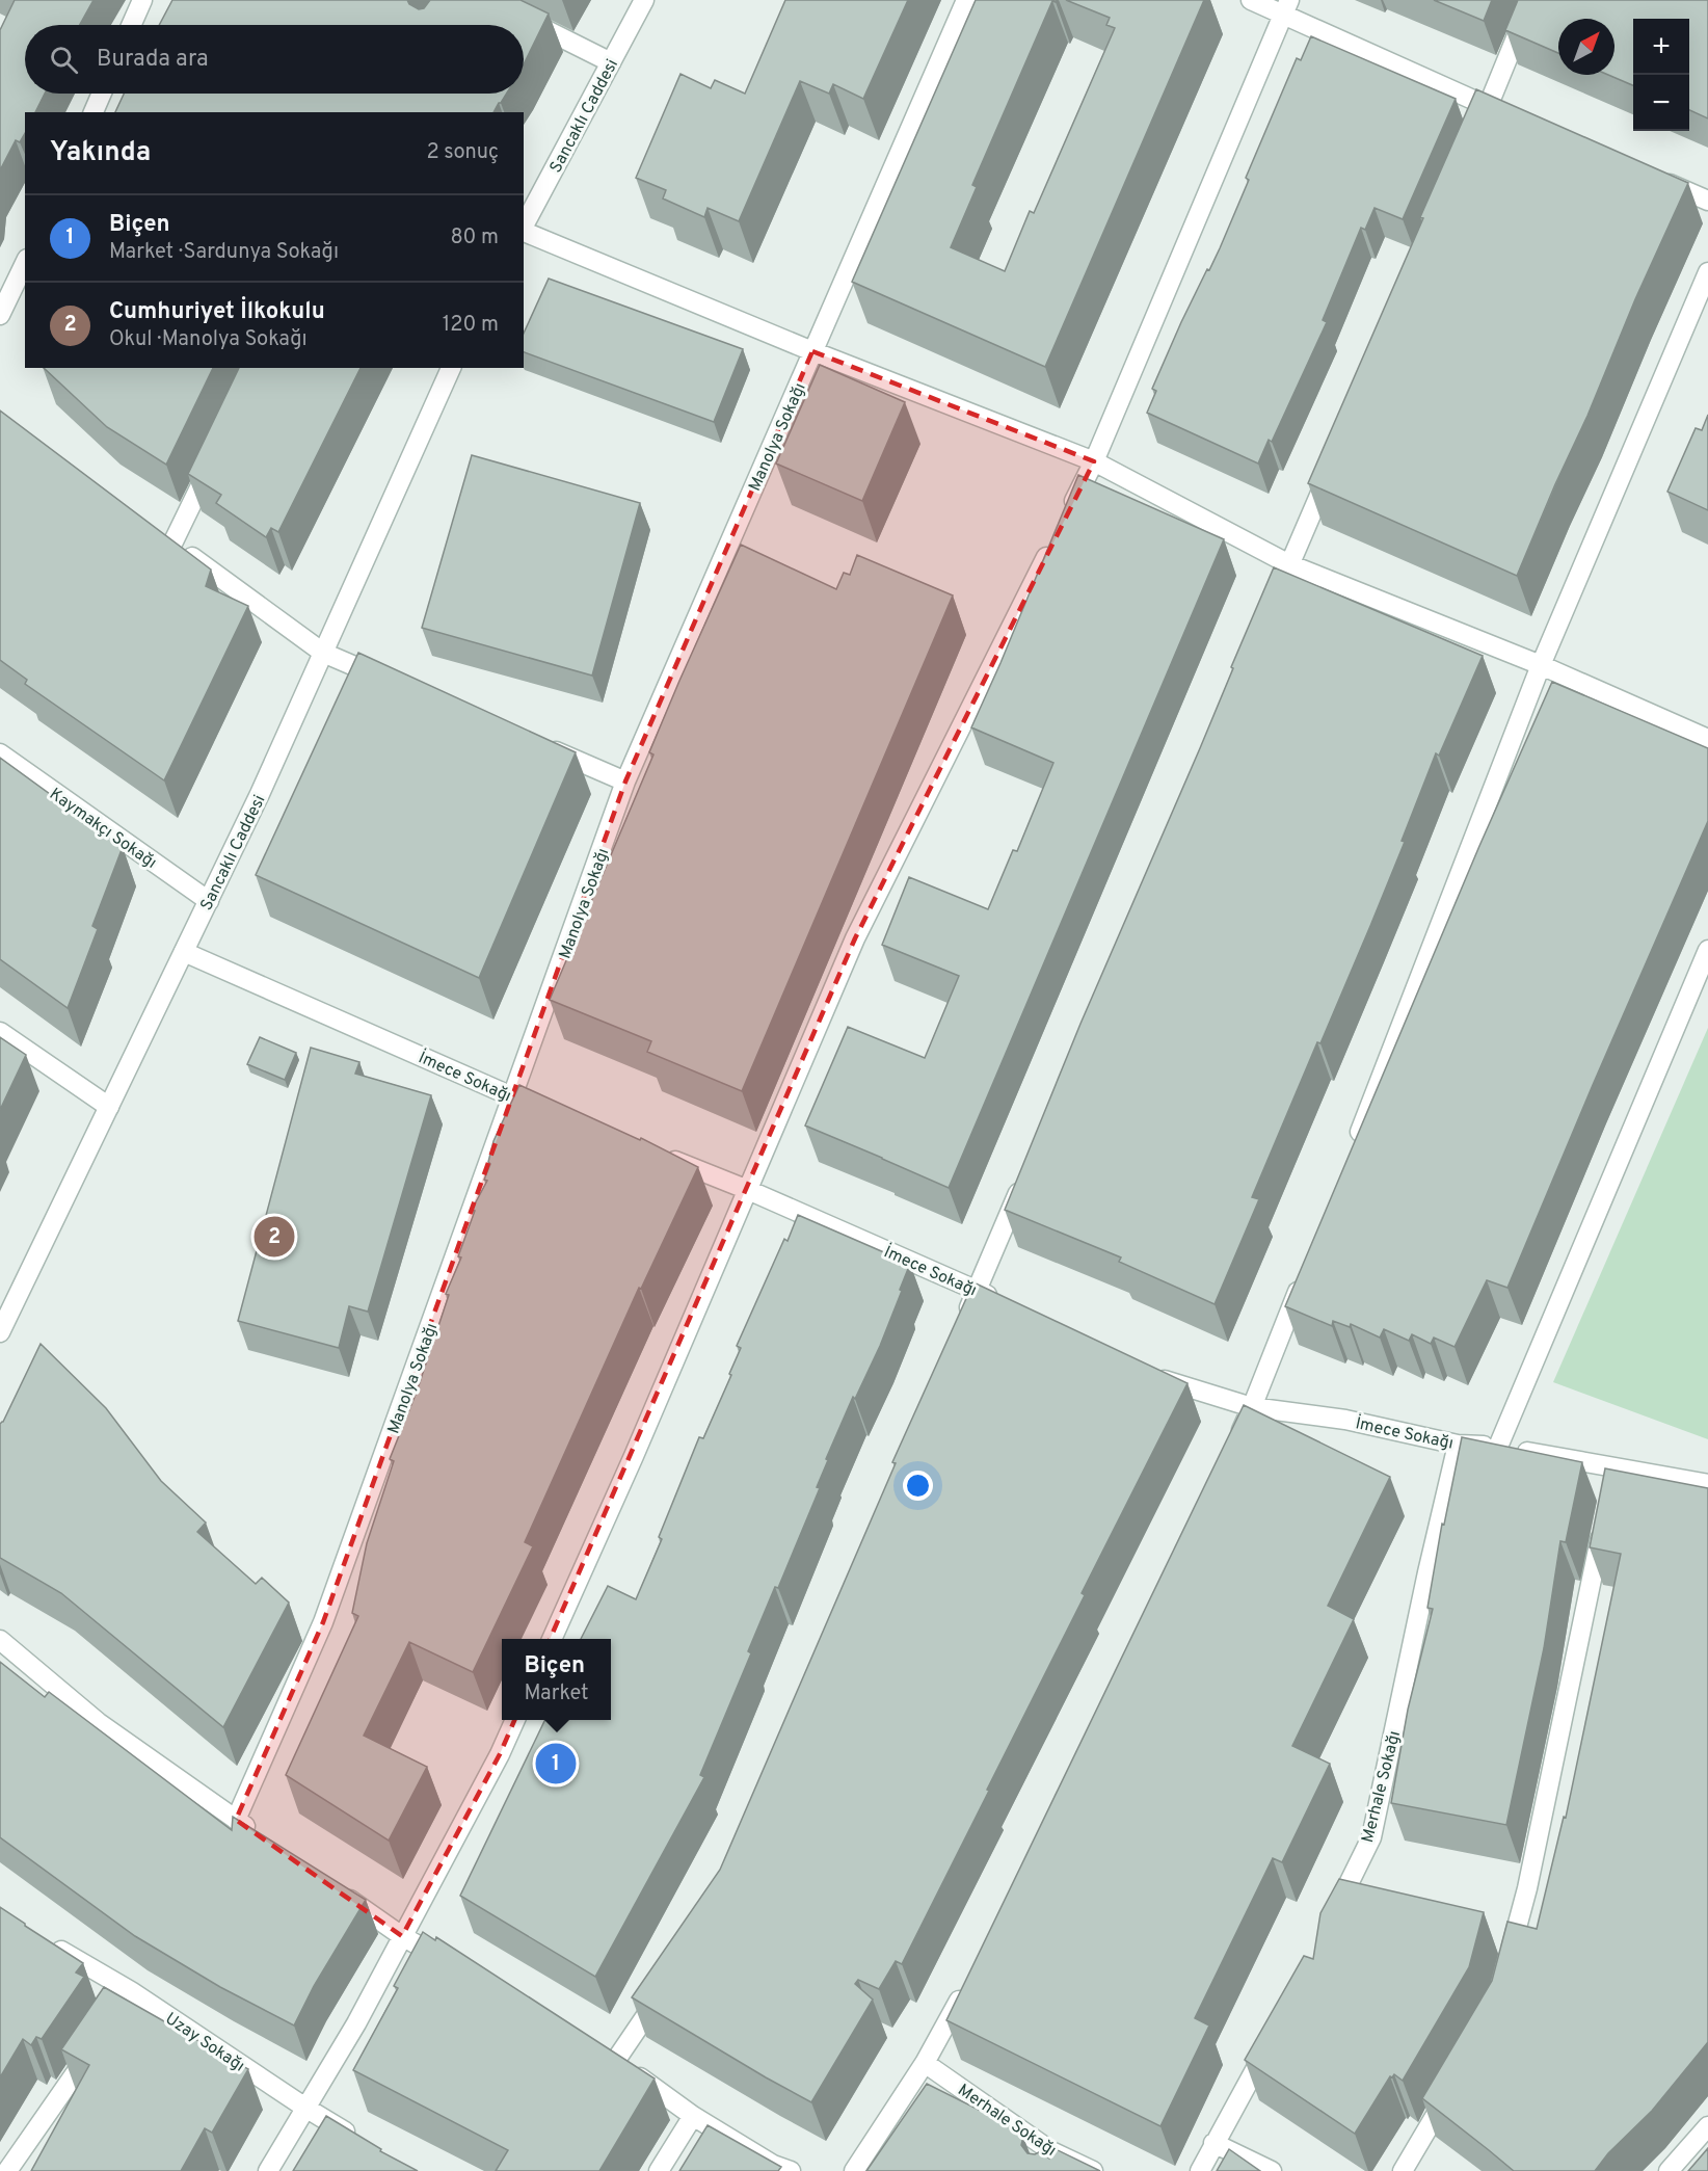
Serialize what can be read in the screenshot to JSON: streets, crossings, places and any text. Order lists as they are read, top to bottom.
{
  "streets": {
    "street": [
      "Sancaklı Caddesi",
      "Manolya Sokağı",
      "Kaymakçı Sokağı",
      "İmece Sokağı",
      "Merhale Sokağı",
      "Uzay Sokağı"
    ]
  },
  "crossings": [
    ["Sancaklı Caddesi", "Kaymakçı Sokağı"],
    ["Sancaklı Caddesi", "İmece Sokağı"],
    ["Manolya Sokağı", "İmece Sokağı"],
    ["İmece Sokağı", "Merhale Sokağı"]
  ],
  "north": "top right",
  "page": {
    "map_buttons": ["+", "−"],
    "search": "Burada ara",
    "heading": ["Yakında", "2 sonuç"],
    "list": [
      {
        "mark": "1",
        "name": "Biçen",
        "note": "Market · Sardunya Sokağı",
        "value": "80 m"
      },
      {
        "mark": "2",
        "name": "Cumhuriyet İlkokulu",
        "note": "Okul · Manolya Sokağı",
        "value": "120 m"
      }
    ],
    "pins": ["2", "1"],
    "popup": ["Biçen", "Market"]
  }
}
